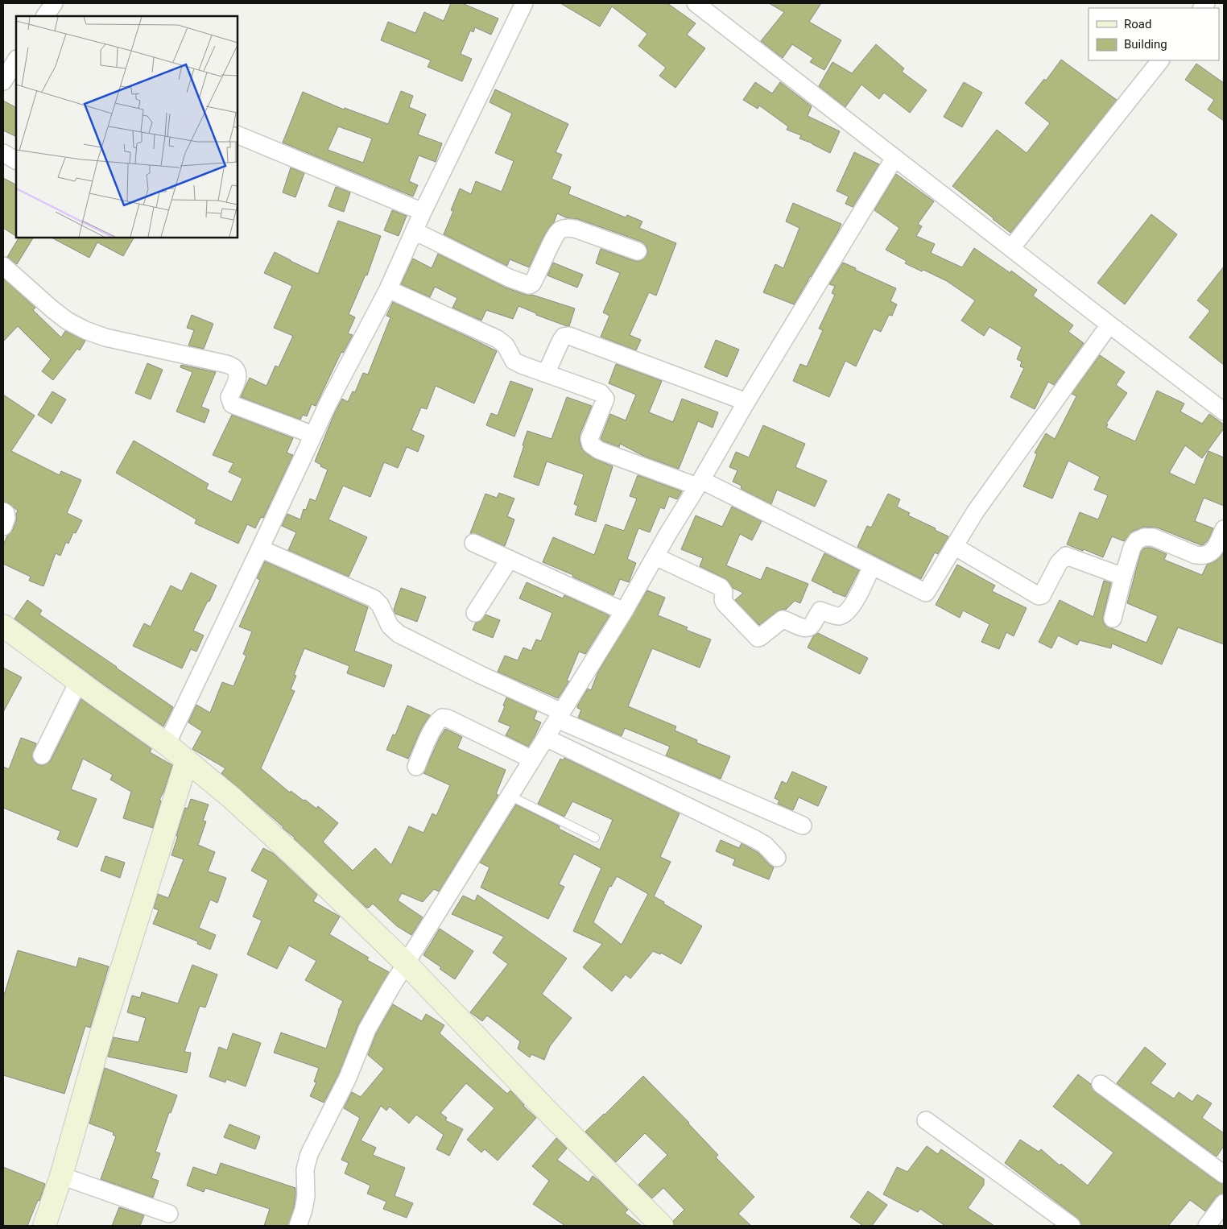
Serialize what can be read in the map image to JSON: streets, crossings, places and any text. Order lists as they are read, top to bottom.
{
  "legend": ["Road", "Building"]
}
